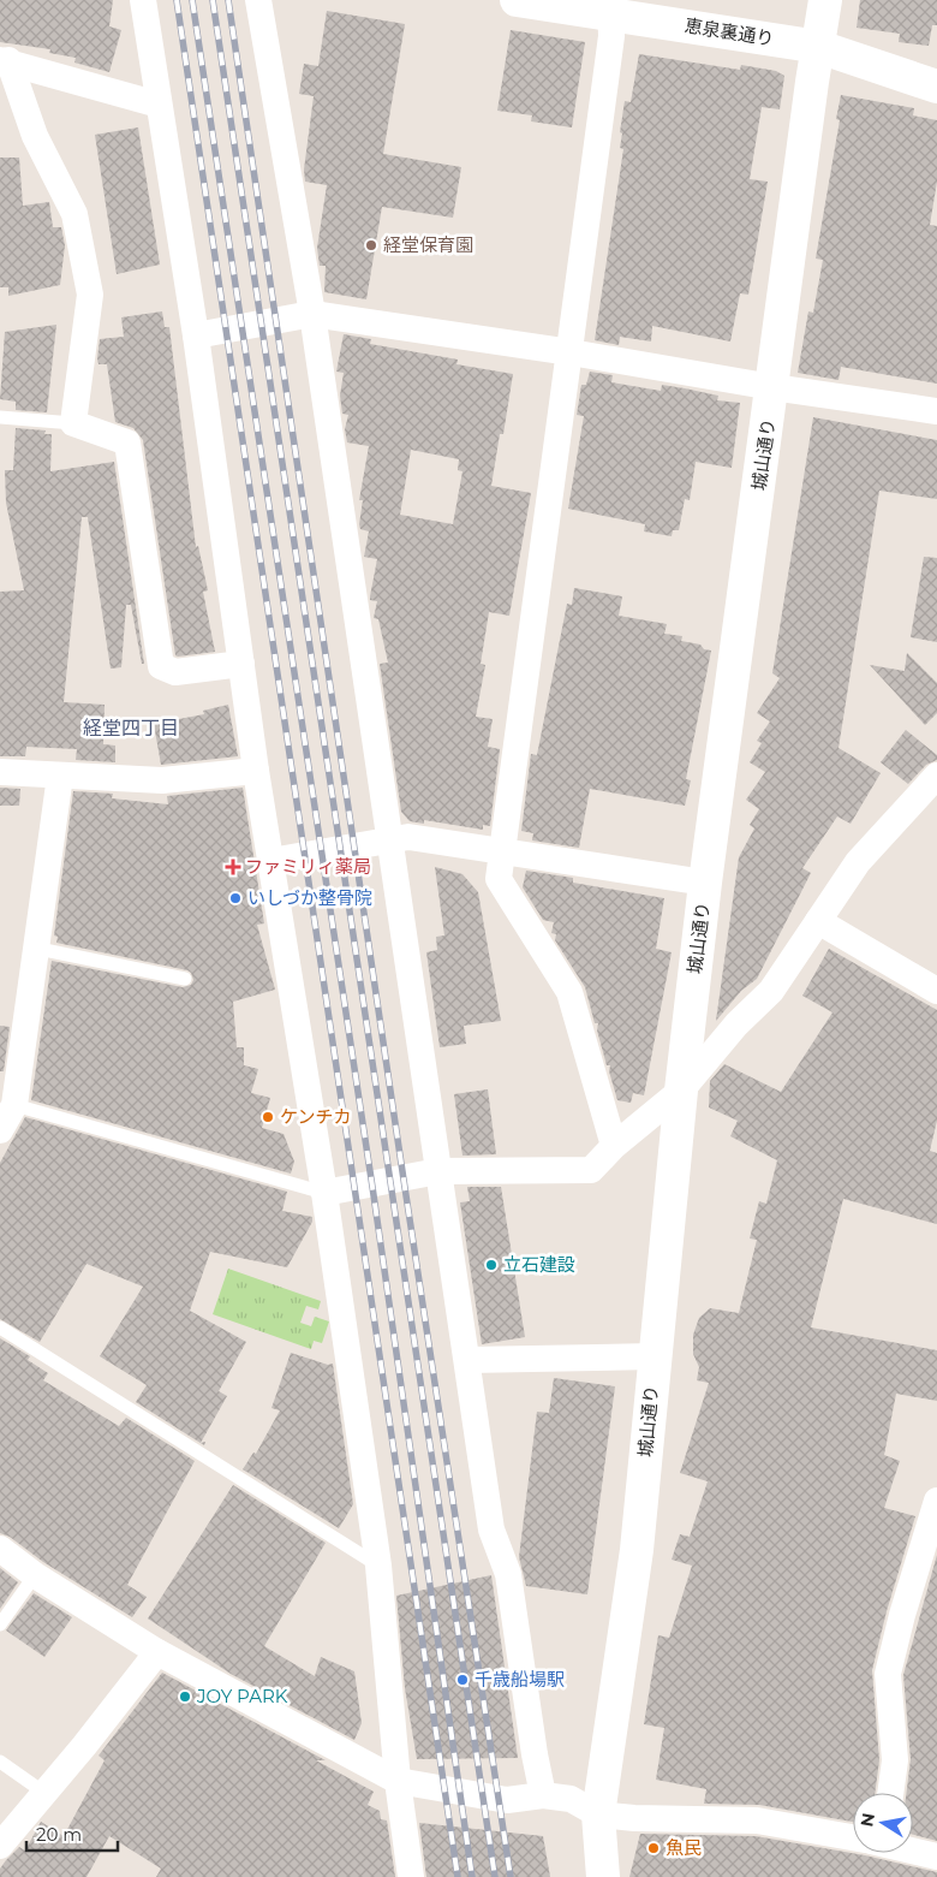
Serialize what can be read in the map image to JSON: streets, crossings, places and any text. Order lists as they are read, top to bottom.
{
  "streets": {
    "street": ["恵泉裏通り", "城山通り"]
  },
  "crossings": [
    ["恵泉裏通り", "城山通り"]
  ],
  "districts": ["経堂四丁目"],
  "places": {
    "other": [
      "経堂保育園",
      "いしづか整骨院",
      "ケンチカ",
      "立石建設",
      "千歳船場駅",
      "JOY PARK",
      "魚民"
    ],
    "health": ["ファミリィ薬局"]
  },
  "scale_bar": "20 m",
  "north": "left"
}
